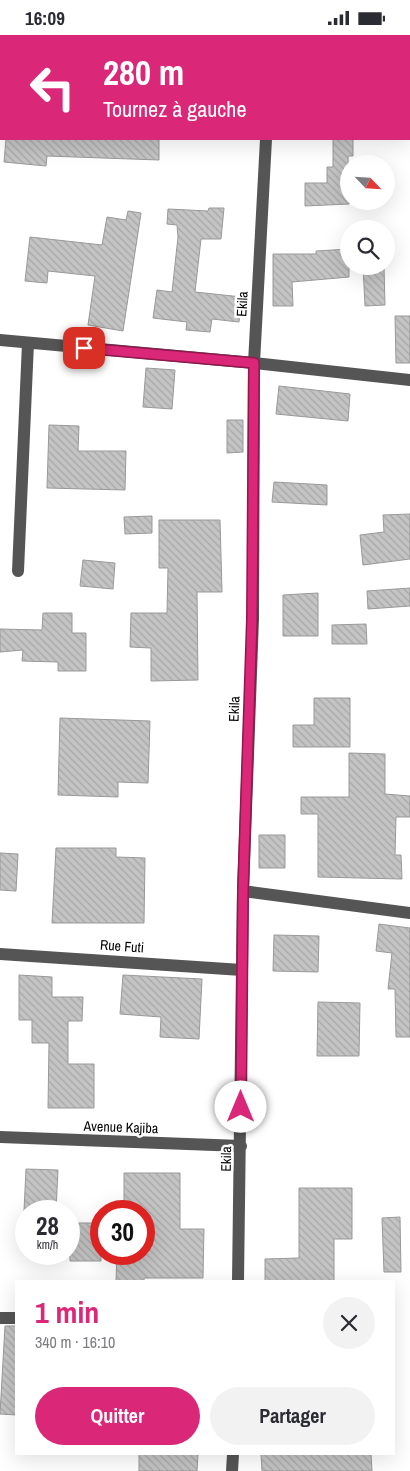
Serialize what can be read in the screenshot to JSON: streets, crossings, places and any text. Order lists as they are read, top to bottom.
{
  "streets": {
    "street": ["Ekila", "Rue Futi", "Avenue Kajiba"]
  },
  "crossings": [
    ["Ekila", "Rue Futi"],
    ["Ekila", "Avenue Kajiba"]
  ],
  "north": "bottom right",
  "page": {
    "status": "16:09",
    "turn": ["280 m", "Tournez à gauche"],
    "speed": "28 km/h",
    "limit": "30",
    "heading": ["1 min", "340 m · 16:10"],
    "buttons": ["Quitter", "Partager"]
  }
}
